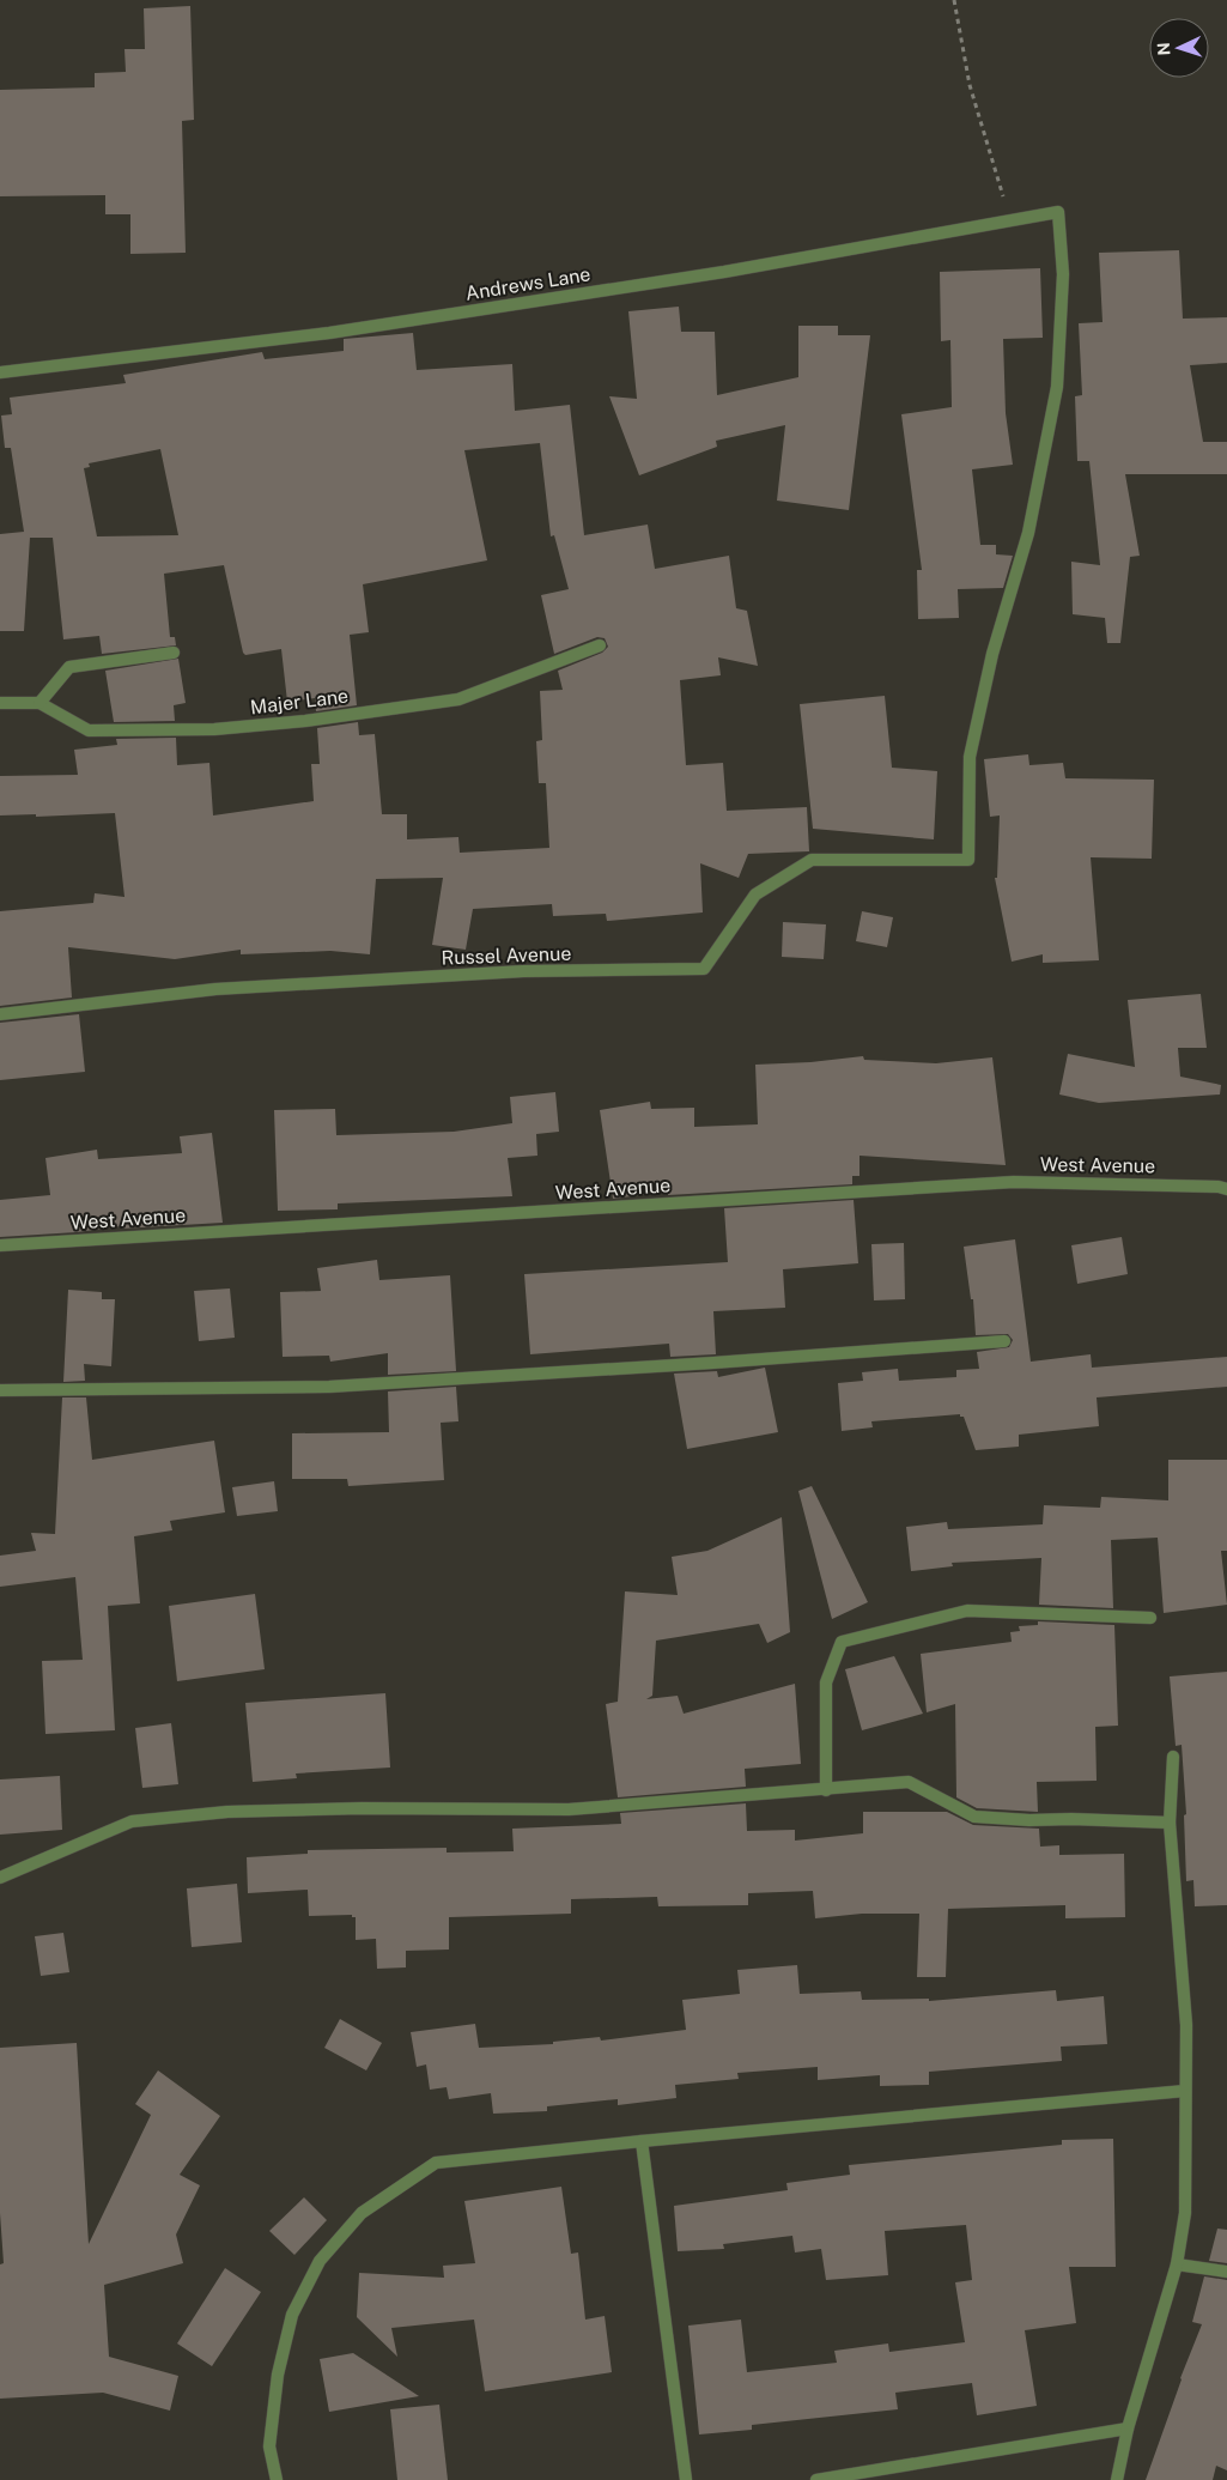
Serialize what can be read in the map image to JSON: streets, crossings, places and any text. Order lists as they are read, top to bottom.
{
  "streets": {
    "street": [
      "Andrews Lane",
      "Majer Lane",
      "Russel Avenue",
      "West Avenue"
    ]
  },
  "crossings": [
    ["Andrews Lane", "Russel Avenue"]
  ],
  "north": "left"
}
